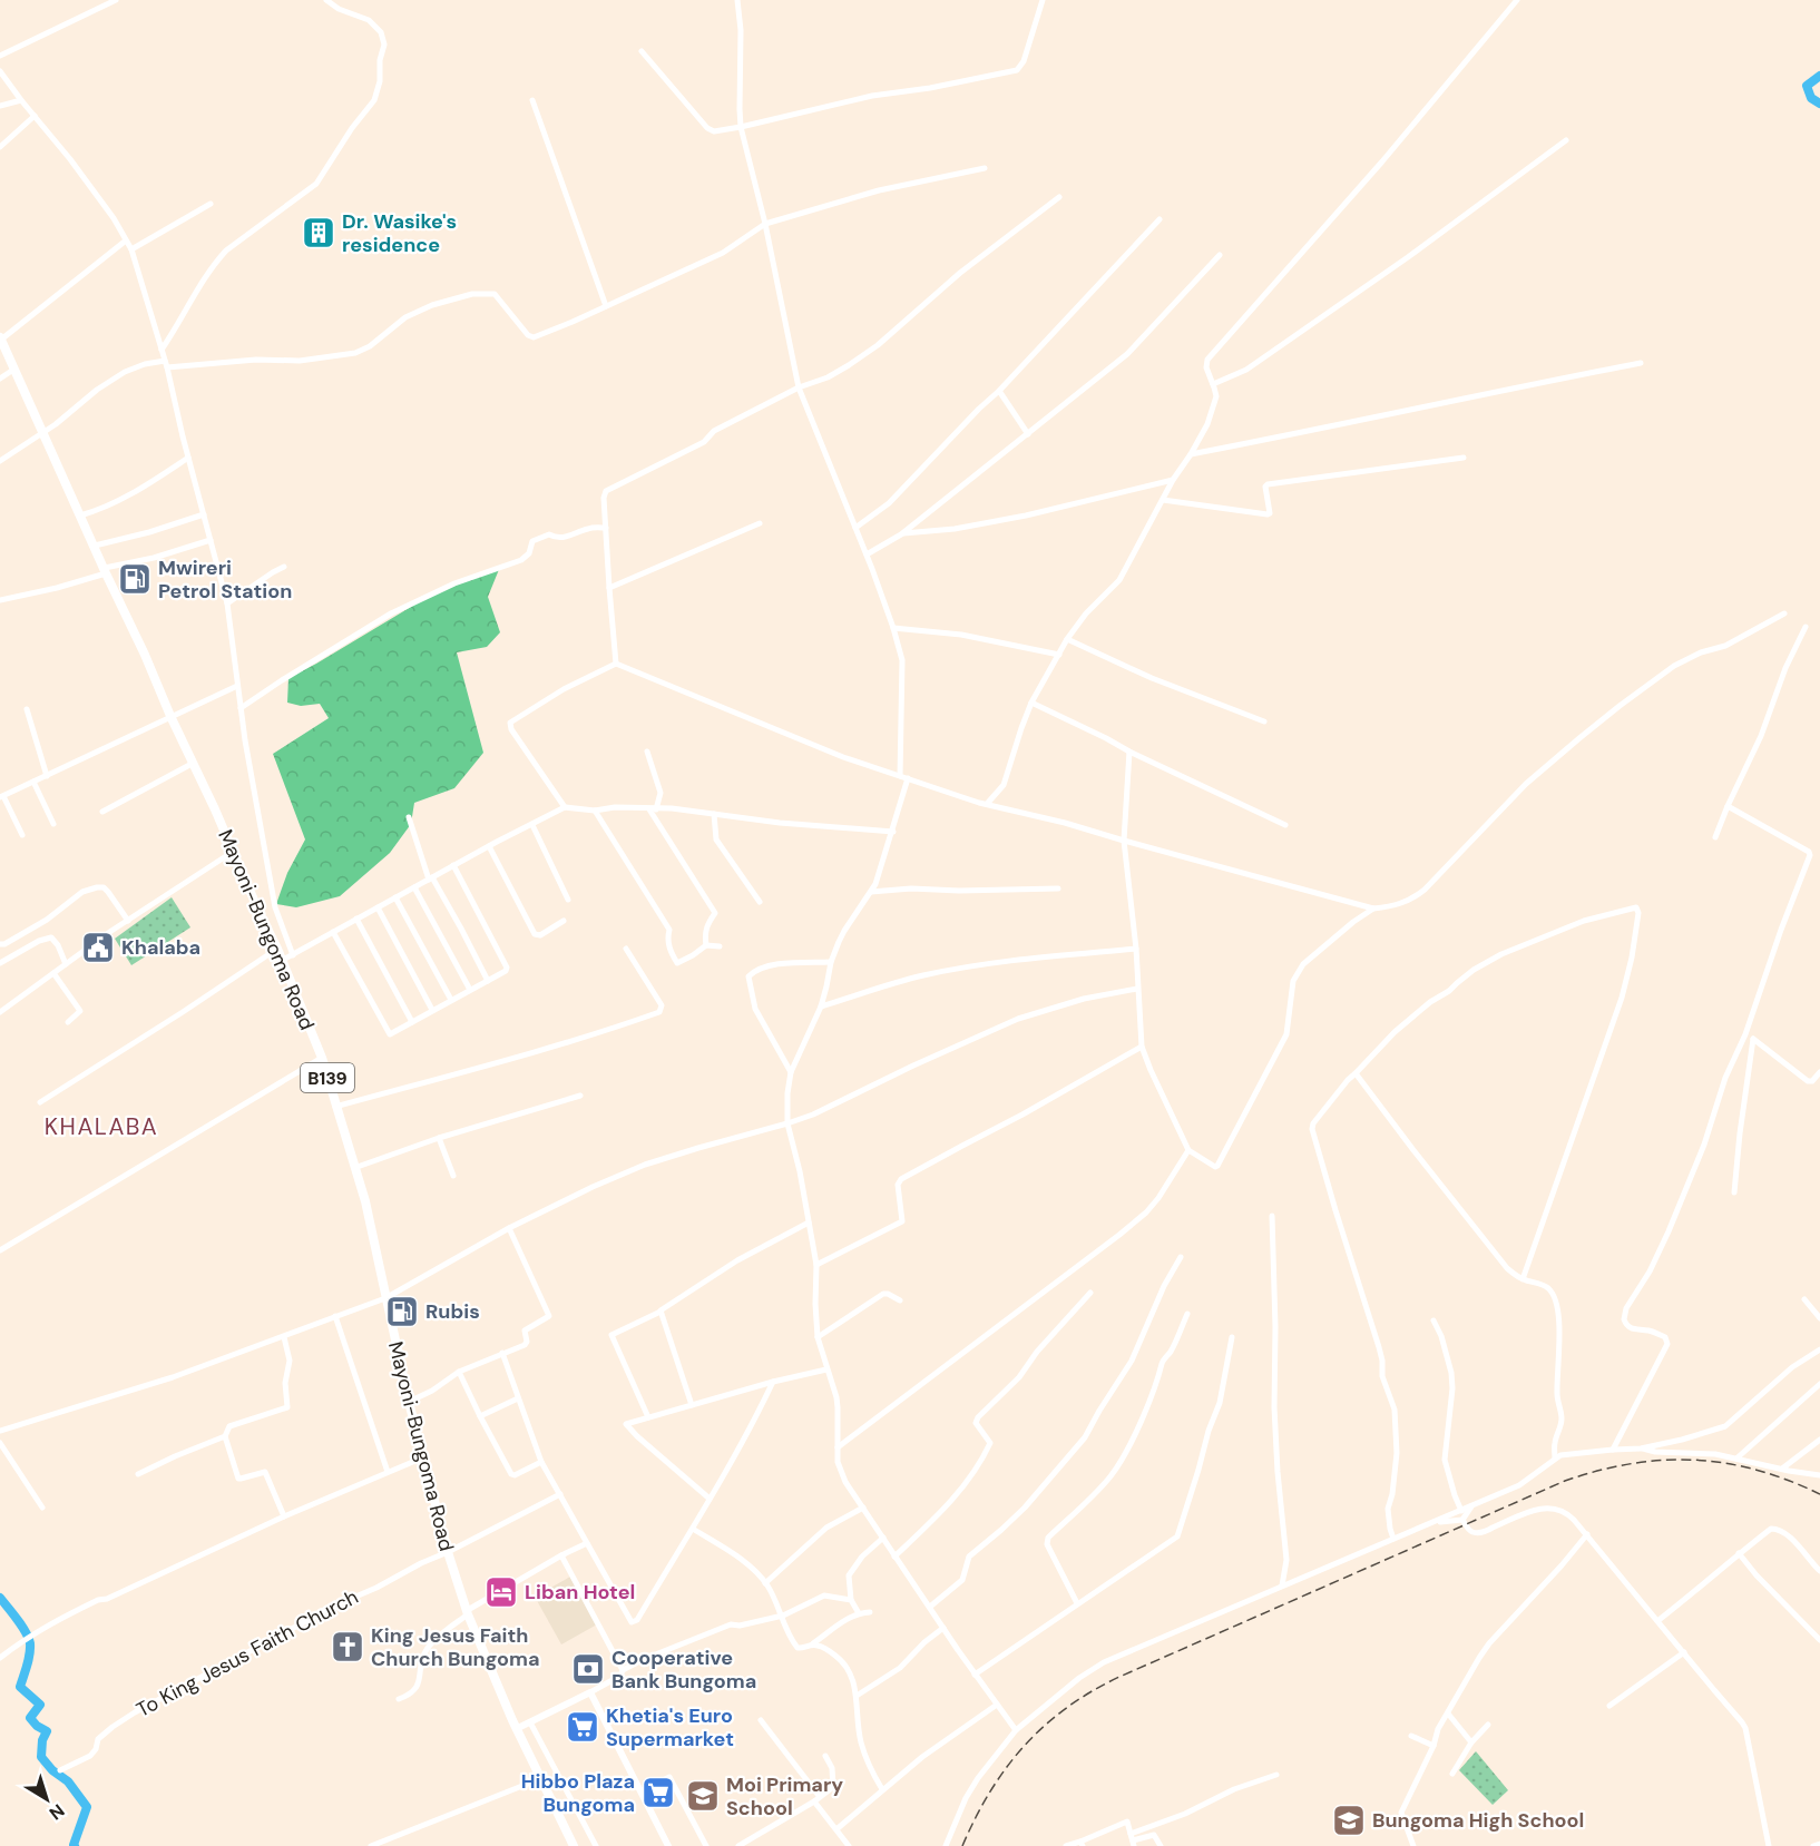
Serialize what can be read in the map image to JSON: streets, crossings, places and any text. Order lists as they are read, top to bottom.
{
  "streets": {
    "main road": ["Mayoni-Bungoma Road", "B139"],
    "street": ["To King Jesus Faith Church"]
  },
  "crossings": [
    ["Mayoni-Bungoma Road", "To King Jesus Faith Church"]
  ],
  "districts": ["KHALABA"],
  "places": {
    "building": ["Dr. Wasike's residence"],
    "fuel station": ["Mwireri Petrol Station", "Rubis"],
    "public building": ["Khalaba"],
    "hotel": ["Liban Hotel"],
    "church": ["King Jesus Faith Church Bungoma"],
    "bank": ["Cooperative Bank Bungoma"],
    "supermarket": ["Khetia's Euro Supermarket", "Hibbo Plaza Bungoma"],
    "school or university": ["Moi Primary School", "Bungoma High School"]
  },
  "north": "bottom right"
}
